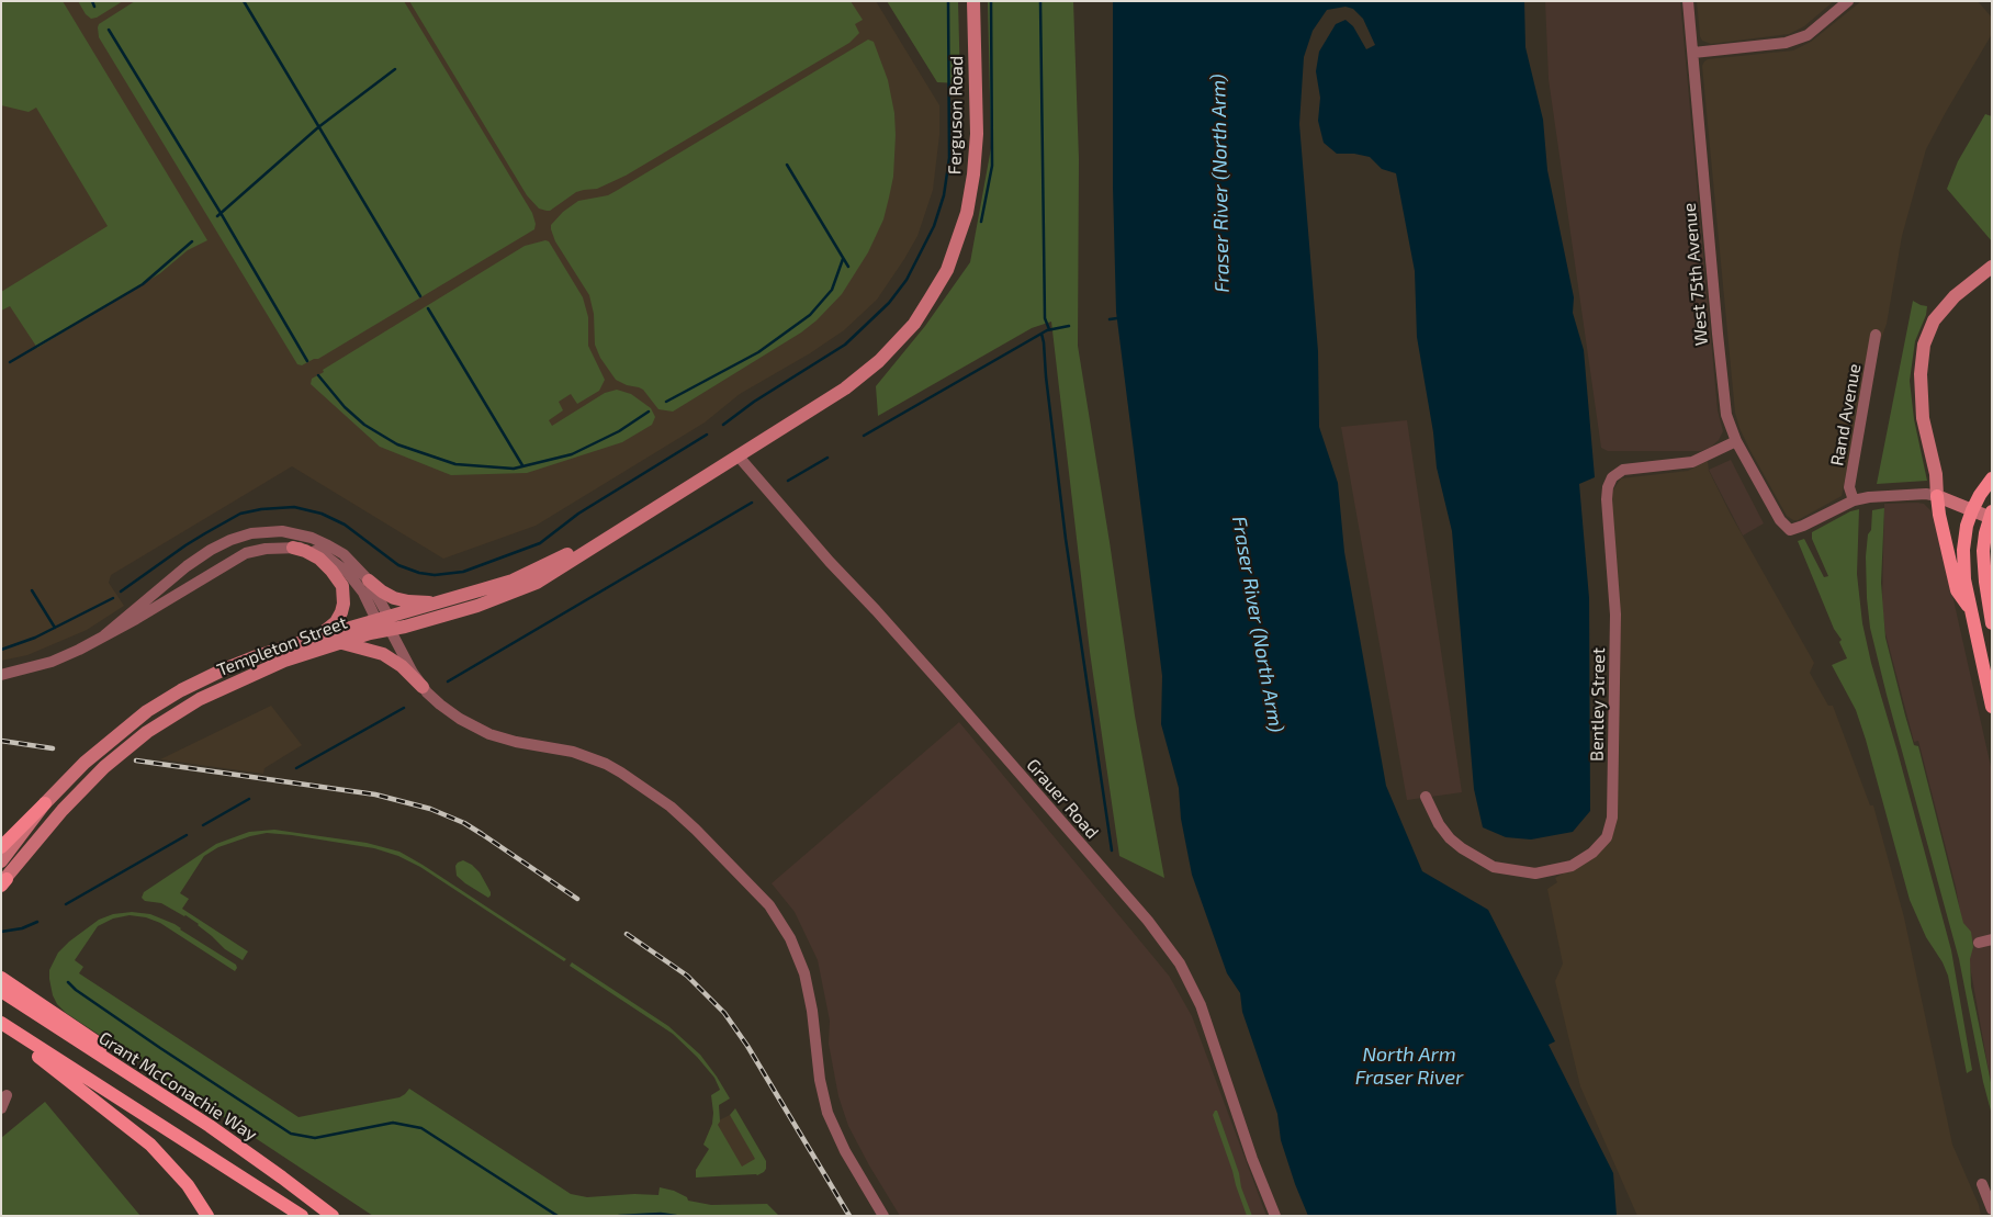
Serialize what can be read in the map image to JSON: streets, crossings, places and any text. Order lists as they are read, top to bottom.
{
  "streets": {
    "main road": ["Grant McConachie Way"],
    "street": [
      "Ferguson Road",
      "West 75th Avenue",
      "Rand Avenue",
      "Templeton Street",
      "Bentley Street",
      "Grauer Road"
    ]
  },
  "crossings": [
    ["Ferguson Road", "Templeton Street"],
    ["Ferguson Road", "Grauer Road"],
    ["West 75th Avenue", "Rand Avenue"],
    ["West 75th Avenue", "Bentley Street"],
    ["Templeton Street", "Grauer Road"]
  ],
  "water": ["Fraser River (North Arm)", "North Arm Fraser River"]
}
